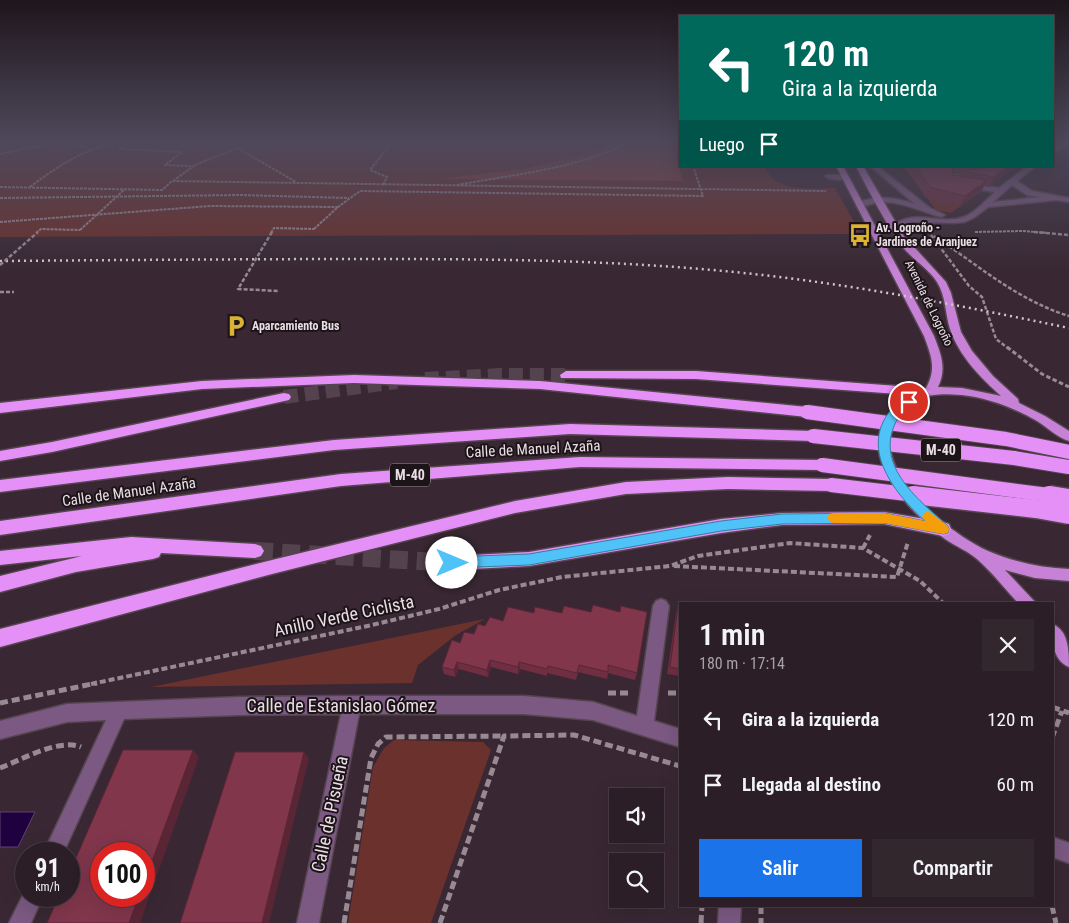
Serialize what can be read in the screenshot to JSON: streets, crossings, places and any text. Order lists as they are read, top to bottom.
{
  "streets": {
    "highway": ["Calle de Manuel Azaña", "M-40"],
    "main road": ["Avenida de Logroño"],
    "street": ["Calle de Estanislao Gómez", "Calle de Pisueña"],
    "path": ["Anillo Verde Ciclista"]
  },
  "crossings": [
    ["Calle de Estanislao Gómez", "Calle de Pisueña"]
  ],
  "places": {
    "bus stop": ["Av. Logroño - Jardines de Aranjuez"],
    "parking": ["Aparcamiento Bus"]
  },
  "page": {
    "turn": ["120 m", "Gira a la izquierda"],
    "then": "Luego",
    "heading": ["1 min", "180 m · 17:14"],
    "list": [
      {
        "name": "Gira a la izquierda",
        "value": "120 m"
      },
      {
        "name": "Llegada al destino",
        "value": "60 m"
      }
    ],
    "buttons": ["Salir", "Compartir"],
    "speed": "91 km/h",
    "limit": "100"
  }
}
